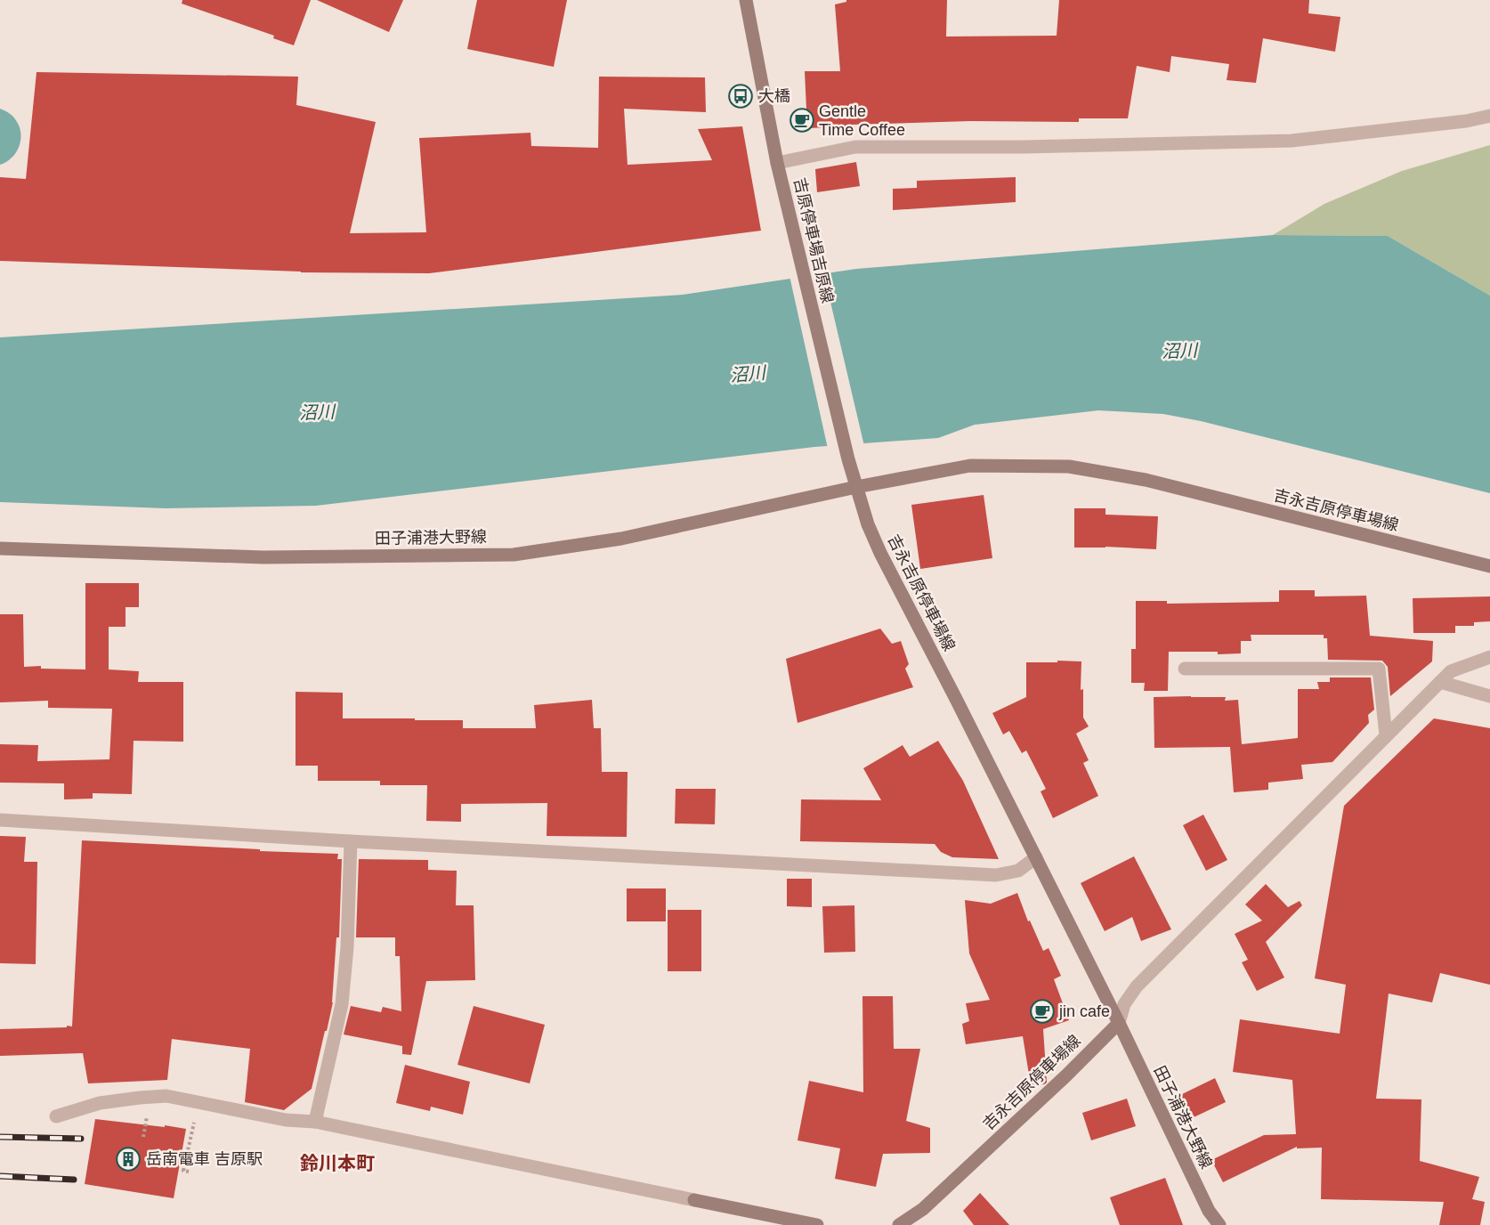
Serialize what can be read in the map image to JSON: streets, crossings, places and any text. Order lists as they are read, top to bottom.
{
  "streets": {
    "main road": ["吉原停車場吉原線", "吉永吉原停車場線", "田子浦港大野線"]
  },
  "crossings": [
    ["吉原停車場吉原線", "吉永吉原停車場線"],
    ["吉原停車場吉原線", "田子浦港大野線"],
    ["吉永吉原停車場線", "田子浦港大野線"]
  ],
  "districts": ["鈴川本町"],
  "water": ["沼川"],
  "places": {
    "bus stop": ["大橋"],
    "cafe": ["Gentle Time Coffee", "jin cafe"],
    "building": ["岳南電車 吉原駅"]
  }
}
